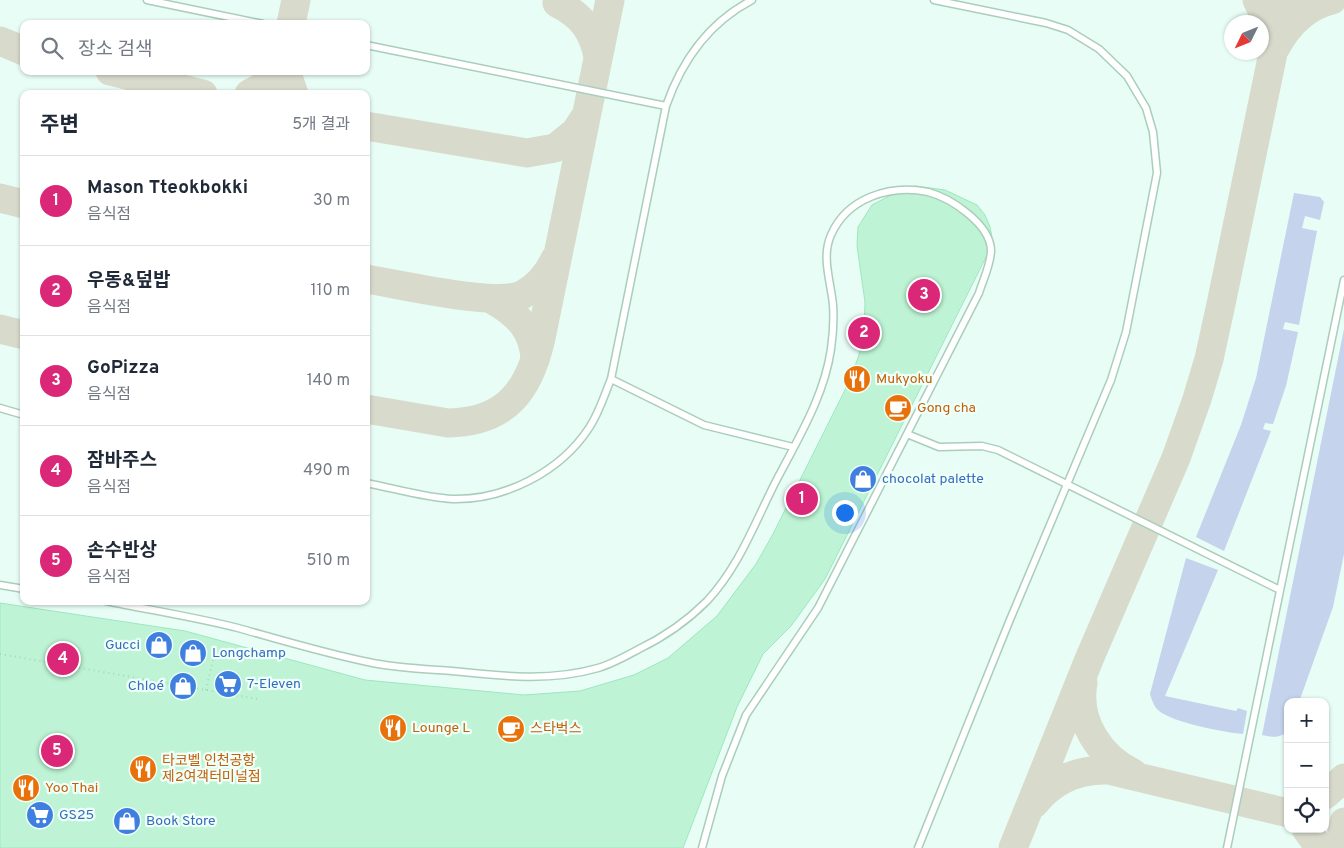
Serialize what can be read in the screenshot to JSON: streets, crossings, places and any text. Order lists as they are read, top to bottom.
{
  "places": {
    "restaurant": [
      "Mukyoku",
      "Lounge L",
      "타코벨 인천공항 제2여객터미널점",
      "Yoo Thai"
    ],
    "cafe": ["Gong cha", "스타벅스"],
    "shop": [
      "chocolat palette",
      "Gucci",
      "Longchamp",
      "Chloé",
      "Book Store"
    ],
    "supermarket": ["7-Eleven", "GS25"]
  },
  "north": "bottom left",
  "page": {
    "search": "장소 검색",
    "heading": ["주변", "5개 결과"],
    "list": [
      {
        "mark": "1",
        "name": "Mason Tteokbokki",
        "note": "음식점",
        "value": "30 m"
      },
      {
        "mark": "2",
        "name": "우동&덮밥",
        "note": "음식점",
        "value": "110 m"
      },
      {
        "mark": "3",
        "name": "GoPizza",
        "note": "음식점",
        "value": "140 m"
      },
      {
        "mark": "4",
        "name": "잠바주스",
        "note": "음식점",
        "value": "490 m"
      },
      {
        "mark": "5",
        "name": "손수반상",
        "note": "음식점",
        "value": "510 m"
      }
    ],
    "pins": [
      "3",
      "2",
      "1",
      "4",
      "5"
    ],
    "map_buttons": ["+", "−"]
  }
}
